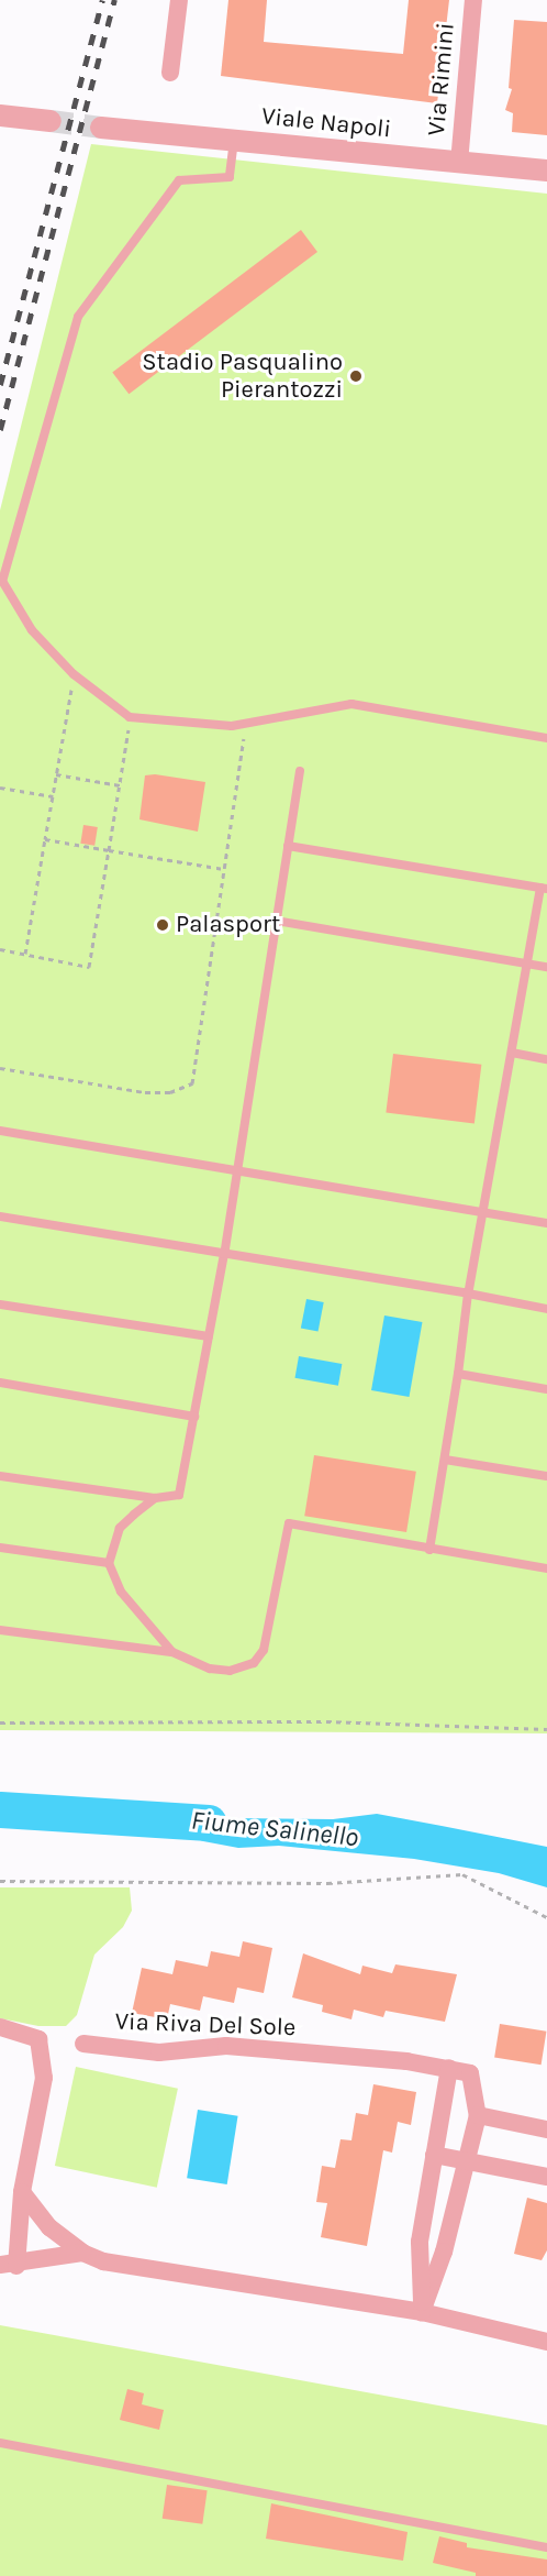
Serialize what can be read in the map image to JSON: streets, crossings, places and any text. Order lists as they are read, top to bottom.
{
  "streets": {
    "street": ["Via Rimini", "Viale Napoli", "Via Riva Del Sole"]
  },
  "crossings": [
    ["Via Rimini", "Viale Napoli"]
  ],
  "water": ["Fiume Salinello"],
  "places": ["Stadio Pasqualino Pierantozzi", "Palasport"]
}
